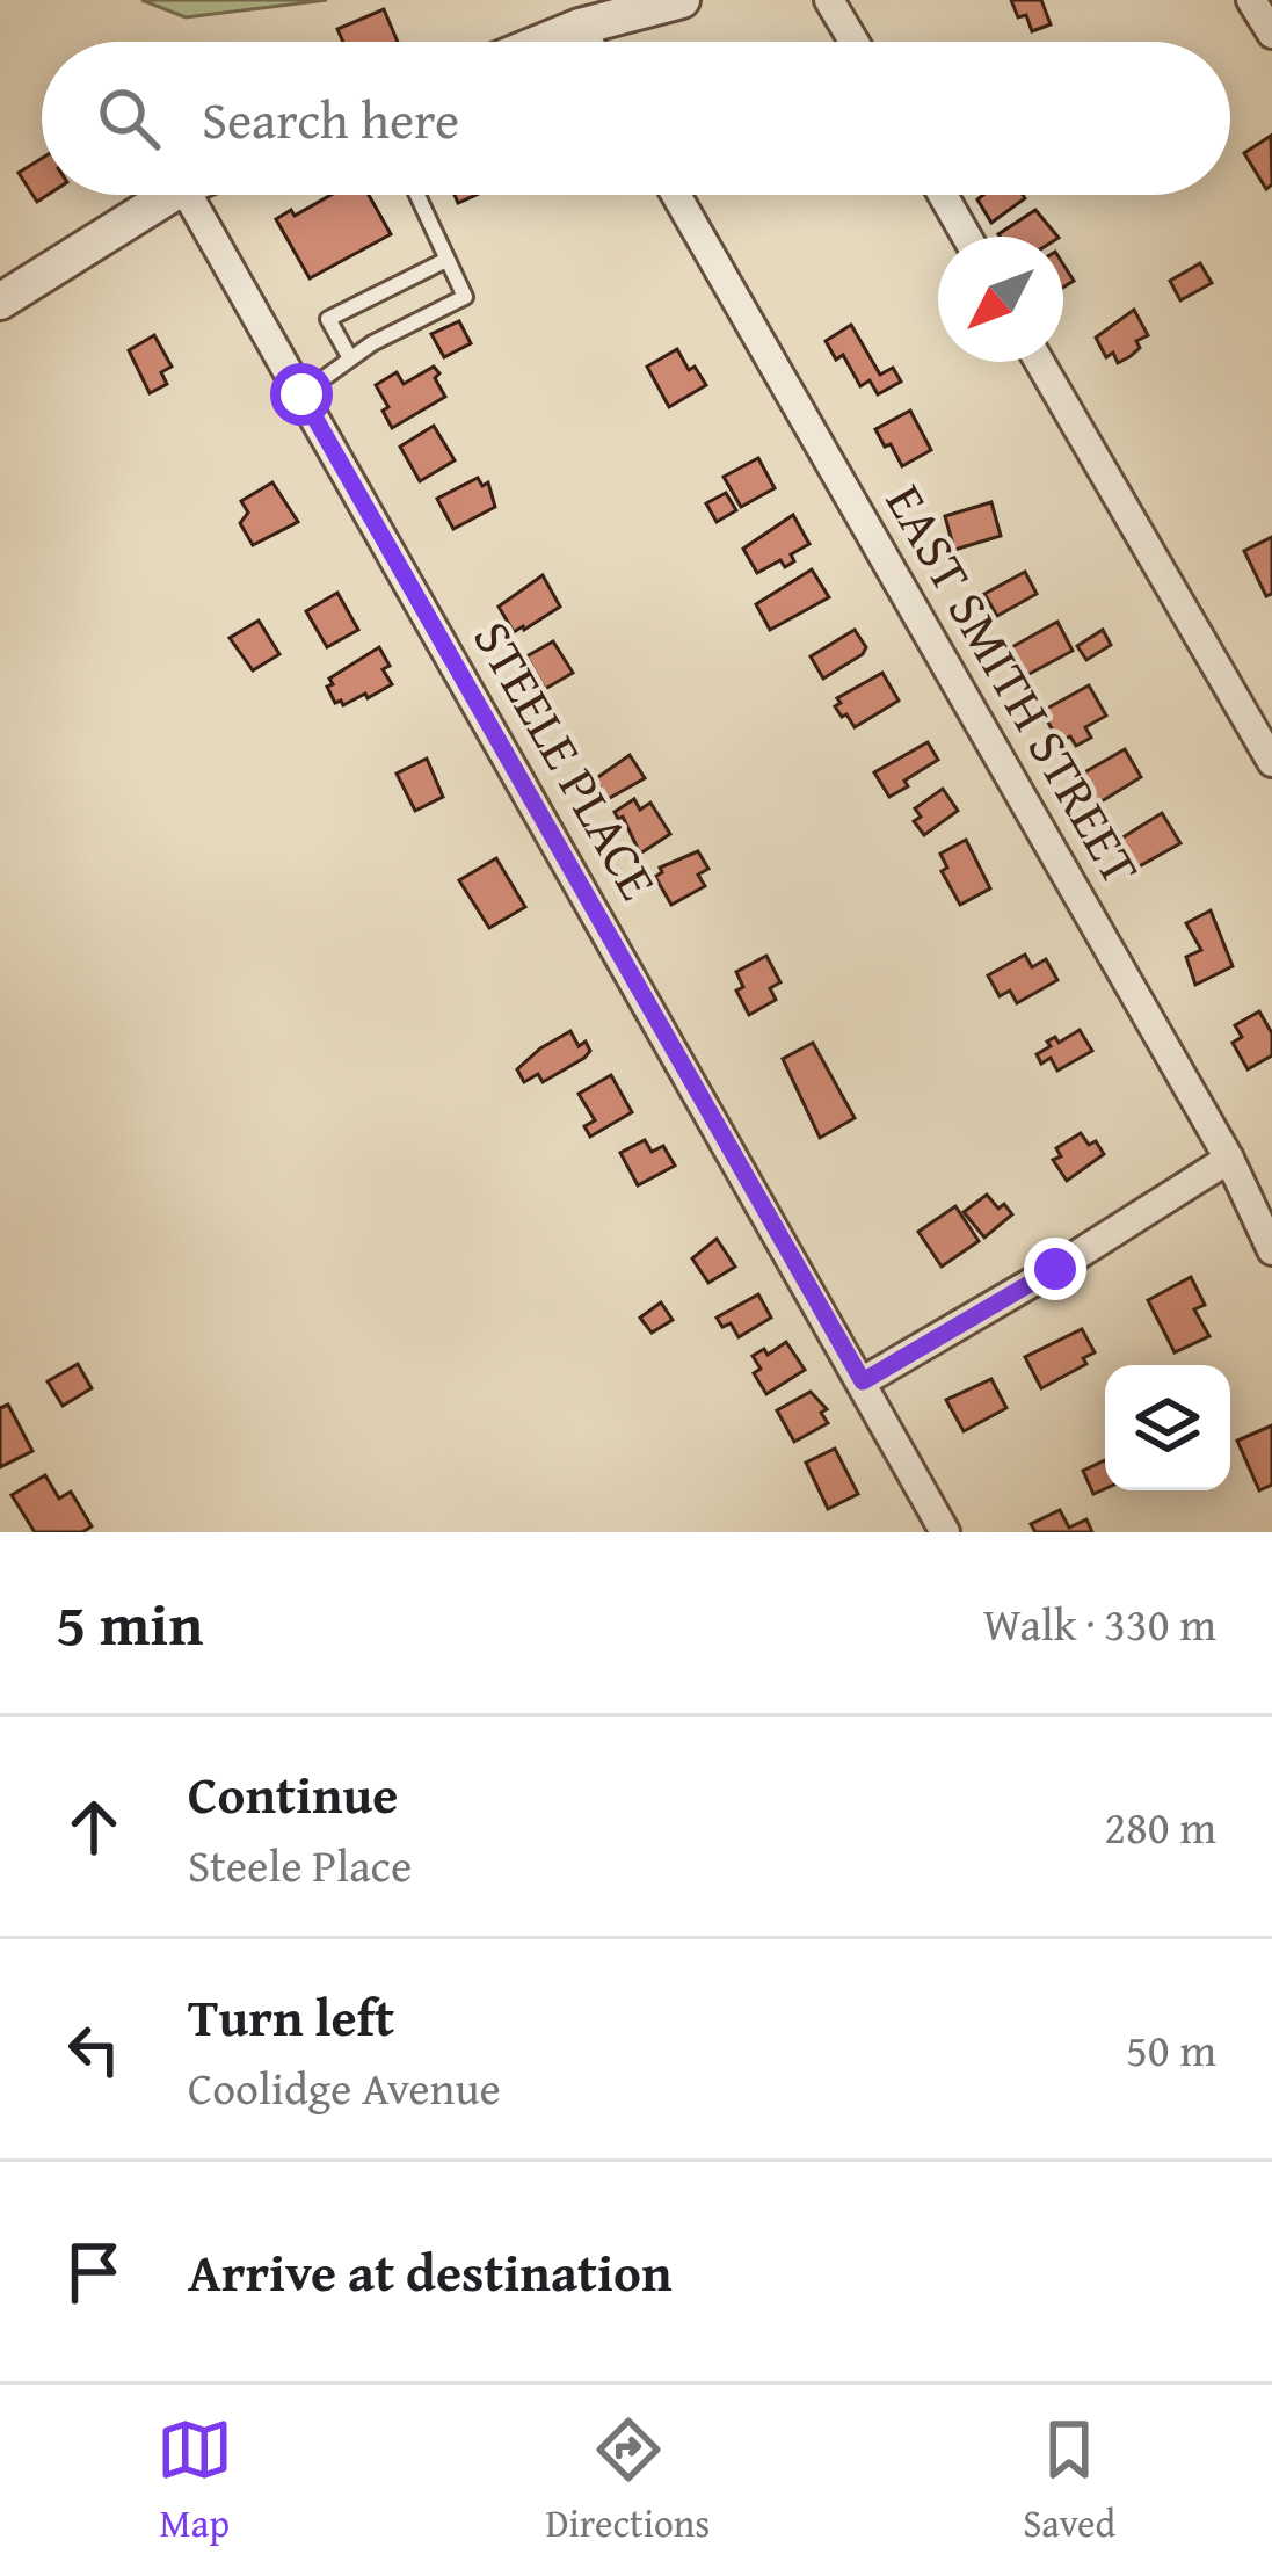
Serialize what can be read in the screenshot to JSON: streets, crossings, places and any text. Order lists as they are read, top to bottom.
{
  "streets": {
    "street": ["EAST SMITH STREET", "STEELE PLACE"]
  },
  "north": "bottom left",
  "page": {
    "search": "Search here",
    "heading": ["5 min", "Walk · 330 m"],
    "list": [
      ["Continue", "Steele Place", "280 m"],
      ["Turn left", "Coolidge Avenue", "50 m"],
      "Arrive at destination"
    ],
    "nav": ["Map", "Directions", "Saved"]
  }
}
